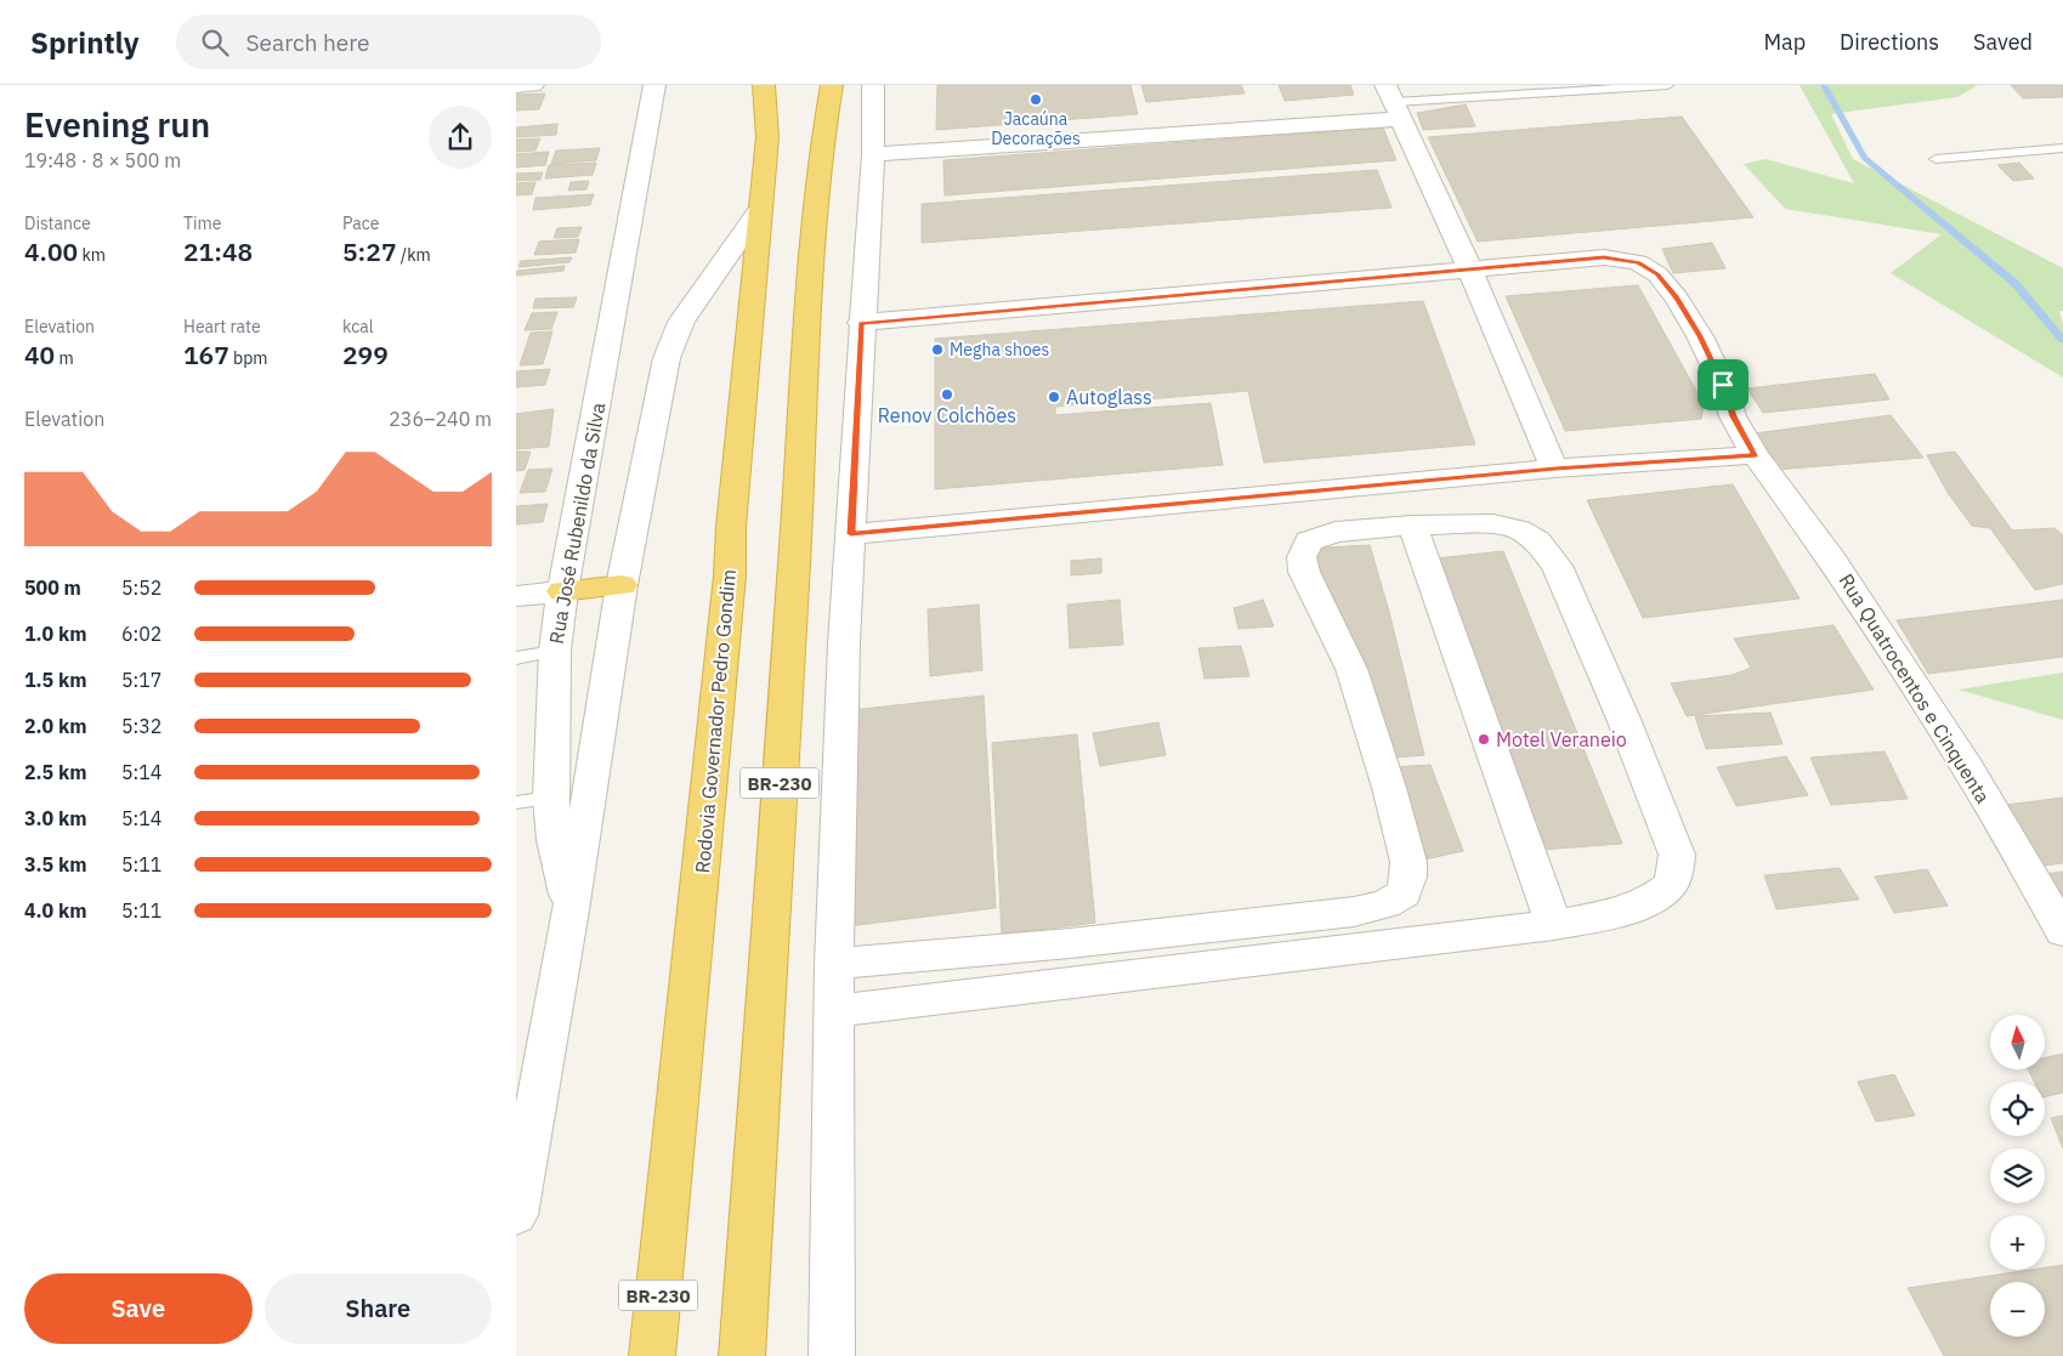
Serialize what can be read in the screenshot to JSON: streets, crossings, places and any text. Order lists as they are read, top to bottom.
{
  "streets": {
    "highway": ["Rodovia Governador Pedro Gondim", "BR-230"],
    "street": ["Rua José Rubenildo da Silva", "Rua Quatrocentos e Cinquenta"]
  },
  "places": [
    "Jacaúna Decorações",
    "Megha shoes",
    "Renov Colchões",
    "Autoglass",
    "Motel Veraneio"
  ],
  "north": "top",
  "page": {
    "header": "Sprintly",
    "search": "Search here",
    "nav": ["Map", "Directions", "Saved"],
    "heading": ["Evening run", "19:48 · 8 × 500 m"],
    "stats": [
      ["Distance", "4.00 km"],
      ["Time", "21:48"],
      ["Pace", "5:27 /km"],
      ["Elevation", "40 m"],
      ["Heart rate", "167 bpm"],
      ["kcal", "299"]
    ],
    "chart": ["Elevation", "236–240 m"],
    "list": [
      {
        "name": "500 m",
        "note": "5:52"
      },
      {
        "name": "1.0 km",
        "note": "6:02"
      },
      {
        "name": "1.5 km",
        "note": "5:17"
      },
      {
        "name": "2.0 km",
        "note": "5:32"
      },
      {
        "name": "2.5 km",
        "note": "5:14"
      },
      {
        "name": "3.0 km",
        "note": "5:14"
      },
      {
        "name": "3.5 km",
        "note": "5:11"
      },
      {
        "name": "4.0 km",
        "note": "5:11"
      }
    ],
    "map_buttons": ["+", "−"],
    "buttons": ["Save", "Share"]
  }
}
